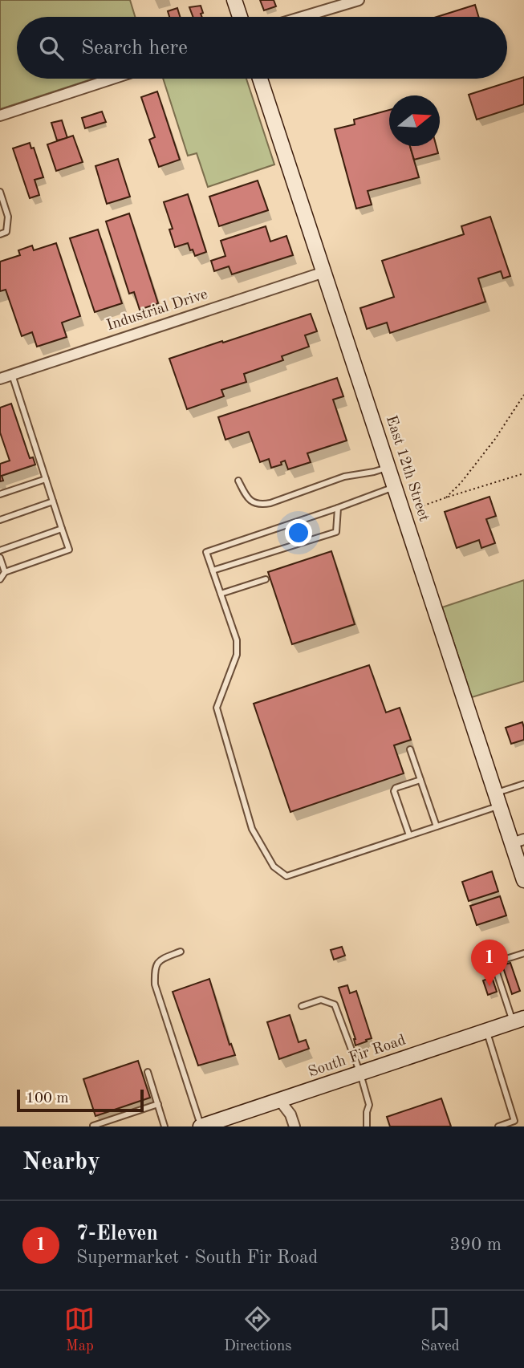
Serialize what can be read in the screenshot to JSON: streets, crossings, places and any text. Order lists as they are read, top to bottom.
{
  "streets": {
    "street": ["Industrial Drive", "East 12th Street", "South Fir Road"]
  },
  "crossings": [
    ["Industrial Drive", "East 12th Street"]
  ],
  "scale_bar": "100 m",
  "north": "right",
  "page": {
    "search": "Search here",
    "pins": "1",
    "scale": "100 m",
    "heading": "Nearby",
    "list": [
      {
        "mark": "1",
        "name": "7-Eleven",
        "note": "Supermarket · South Fir Road",
        "value": "390 m"
      }
    ],
    "nav": ["Map", "Directions", "Saved"]
  }
}
